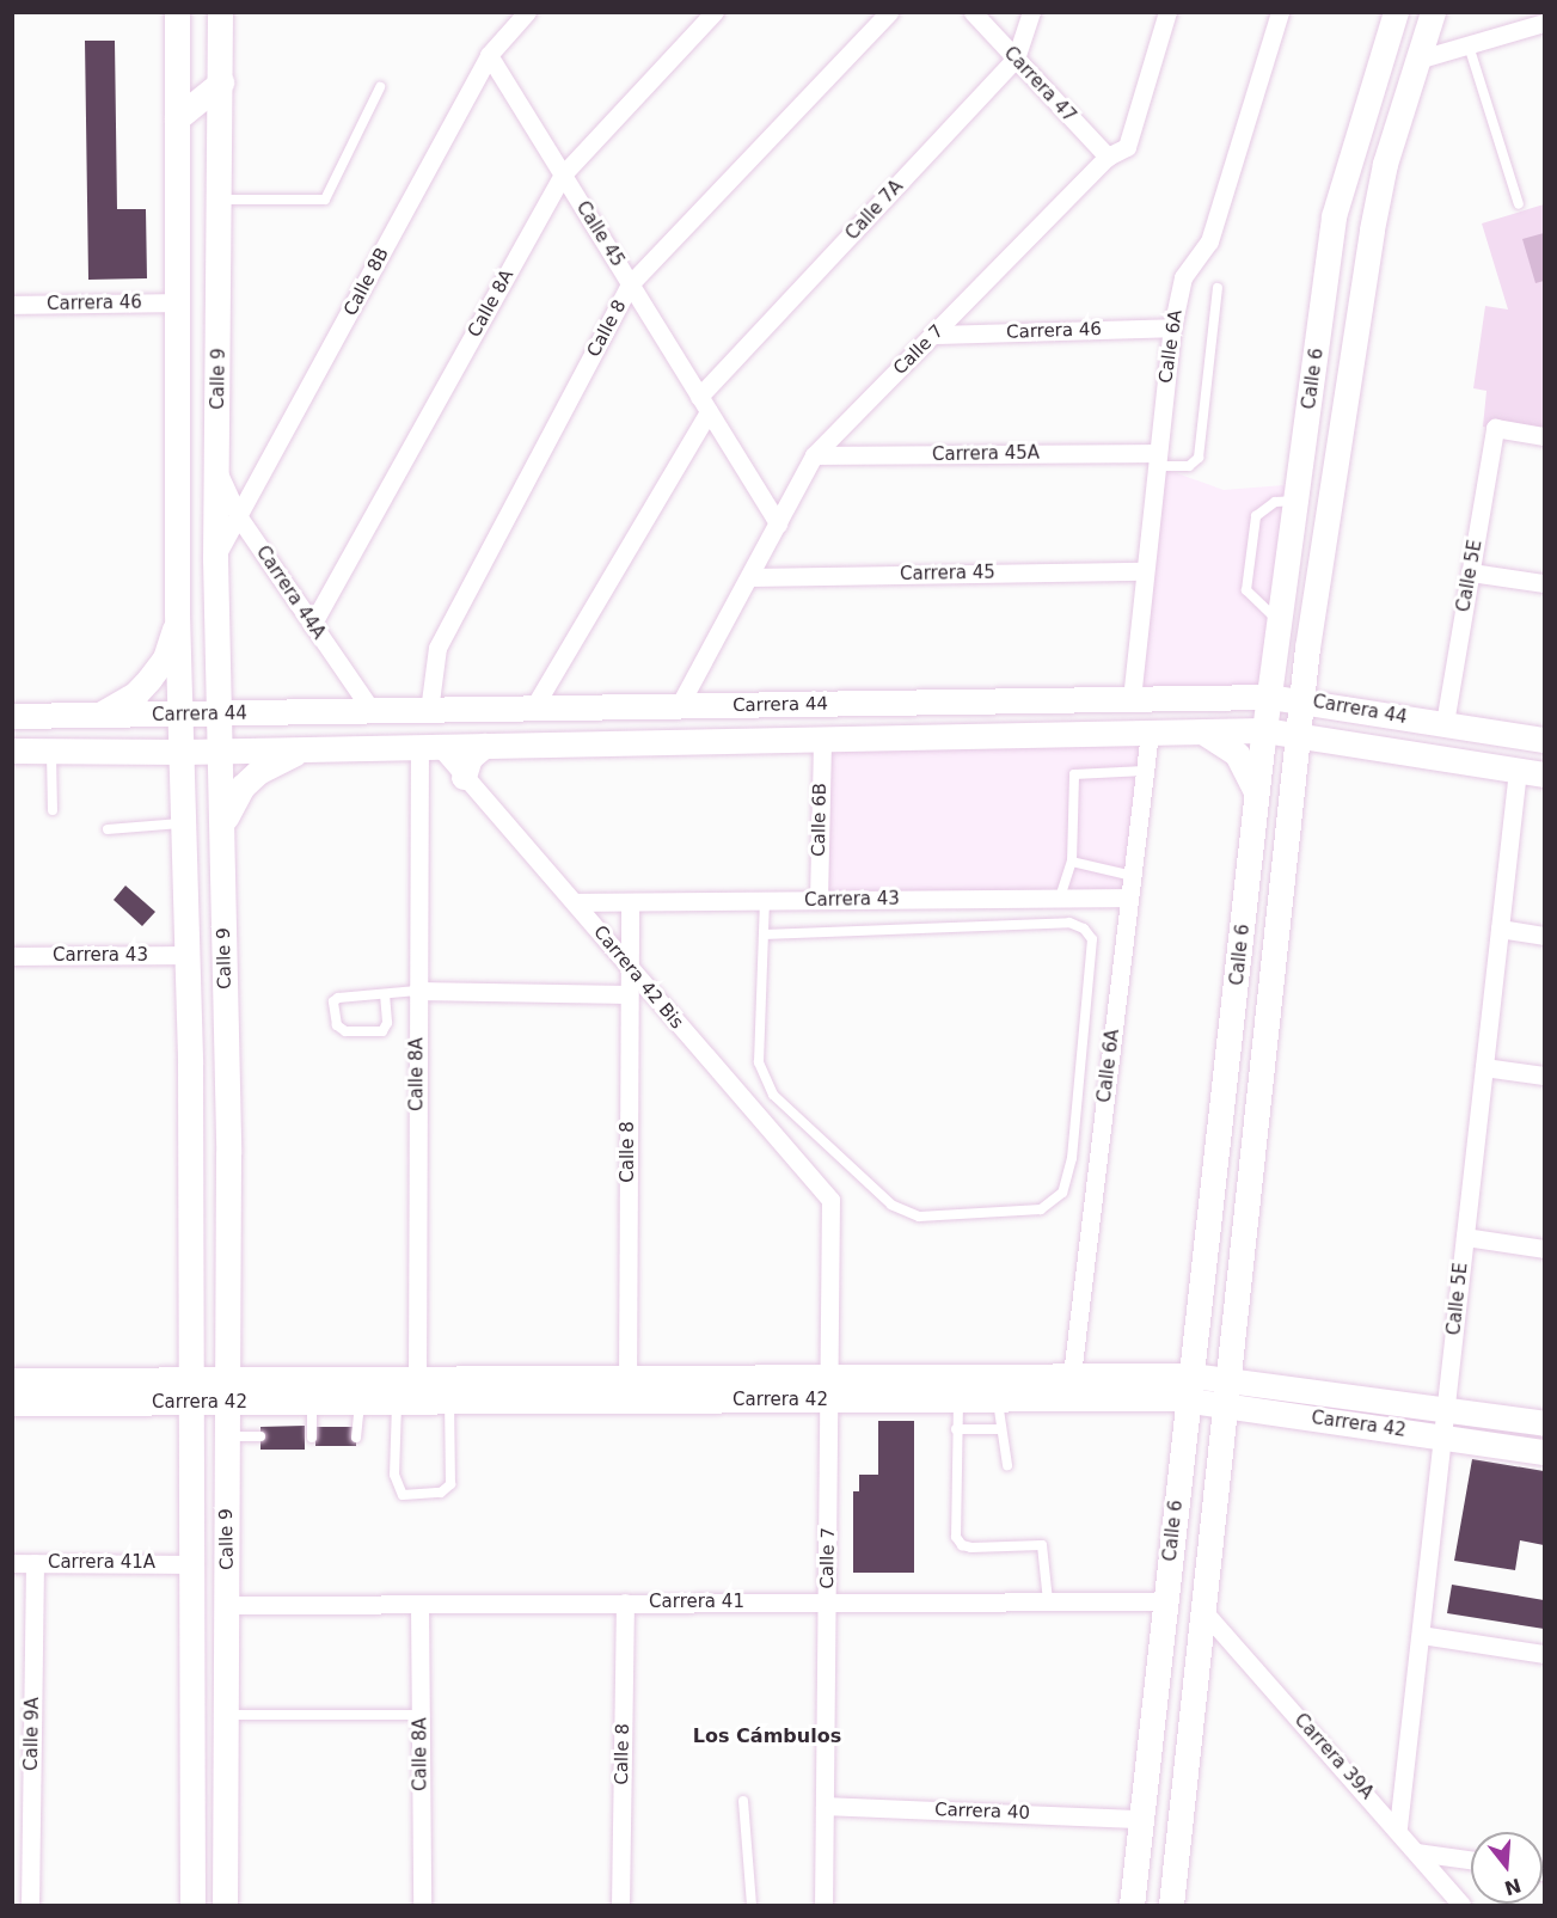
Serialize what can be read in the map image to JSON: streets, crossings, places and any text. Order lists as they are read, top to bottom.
{
  "streets": {
    "main road": [
      "Calle 9",
      "Calle 6",
      "Carrera 44",
      "Carrera 42"
    ],
    "street": [
      "Carrera 47",
      "Calle 7A",
      "Calle 45",
      "Calle 8B",
      "Carrera 46",
      "Calle 8A",
      "Calle 8",
      "Calle 6A",
      "Calle 7",
      "Carrera 45A",
      "Carrera 45",
      "Calle 5E",
      "Carrera 44A",
      "Calle 6B",
      "Carrera 43",
      "Carrera 42 Bis",
      "Carrera 41A",
      "Carrera 41",
      "Calle 9A",
      "Carrera 39A",
      "Carrera 40"
    ]
  },
  "crossings": [
    ["Carrera 47", "Calle 7A"],
    ["Carrera 47", "Calle 7"],
    ["Calle 7A", "Calle 45"],
    ["Calle 7A", "Carrera 44"],
    ["Calle 45", "Calle 8B"],
    ["Calle 45", "Calle 8A"],
    ["Calle 45", "Calle 8"],
    ["Calle 45", "Calle 7"],
    ["Calle 8B", "Calle 9"],
    ["Calle 8B", "Carrera 44A"],
    ["Carrera 46", "Calle 6A"],
    ["Carrera 46", "Calle 7"],
    ["Carrera 46", "Calle 9"],
    ["Calle 8A", "Carrera 44A"],
    ["Calle 8A", "Carrera 44"],
    ["Calle 8A", "Carrera 42 Bis"],
    ["Calle 8A", "Carrera 42"],
    ["Calle 8A", "Carrera 41"],
    ["Calle 8", "Carrera 44"],
    ["Calle 8", "Carrera 43"],
    ["Calle 8", "Carrera 42 Bis"],
    ["Calle 8", "Carrera 42"],
    ["Calle 8", "Carrera 41"],
    ["Calle 6A", "Carrera 45A"],
    ["Calle 6A", "Carrera 45"],
    ["Calle 6A", "Carrera 44"],
    ["Calle 6A", "Carrera 43"],
    ["Calle 6A", "Carrera 42"],
    ["Calle 7", "Carrera 45A"],
    ["Calle 7", "Carrera 45"],
    ["Calle 7", "Carrera 44"],
    ["Calle 7", "Carrera 42 Bis"],
    ["Calle 7", "Carrera 42"],
    ["Calle 7", "Carrera 41"],
    ["Calle 7", "Carrera 40"],
    ["Calle 9", "Carrera 44A"],
    ["Calle 9", "Carrera 44"],
    ["Calle 9", "Carrera 43"],
    ["Calle 9", "Carrera 42"],
    ["Calle 9", "Carrera 41A"],
    ["Calle 9", "Carrera 41"],
    ["Calle 6", "Carrera 44"],
    ["Calle 6", "Carrera 42"],
    ["Calle 6", "Carrera 41"],
    ["Calle 6", "Carrera 39A"],
    ["Calle 6", "Carrera 40"],
    ["Calle 5E", "Carrera 44"],
    ["Calle 5E", "Carrera 42"],
    ["Calle 5E", "Carrera 39A"],
    ["Carrera 44A", "Carrera 44"],
    ["Carrera 44", "Calle 6B"],
    ["Carrera 44", "Carrera 42 Bis"],
    ["Calle 6B", "Carrera 43"],
    ["Carrera 43", "Carrera 42 Bis"],
    ["Carrera 41A", "Calle 9A"]
  ],
  "districts": ["Los Cámbulos"],
  "north": "bottom"
}
